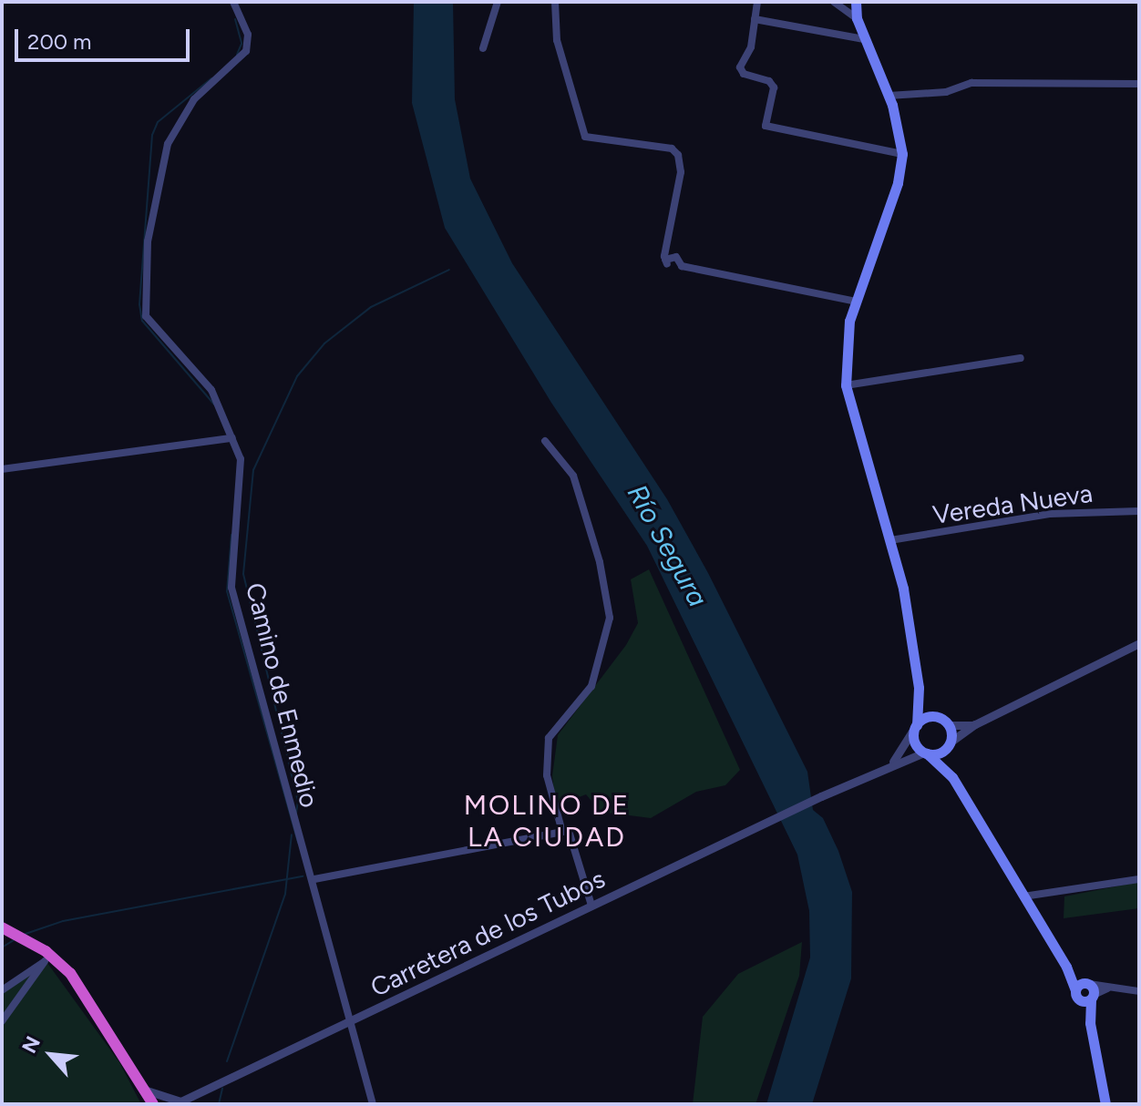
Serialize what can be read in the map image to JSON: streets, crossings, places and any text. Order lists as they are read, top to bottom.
{
  "streets": {
    "street": ["Vereda Nueva", "Camino de Enmedio", "Carretera de los Tubos"]
  },
  "crossings": [
    ["Camino de Enmedio", "Carretera de los Tubos"]
  ],
  "districts": ["MOLINO DE LA CIUDAD"],
  "water": ["Río Segura"],
  "scale_bar": "200 m",
  "north": "top left"
}
